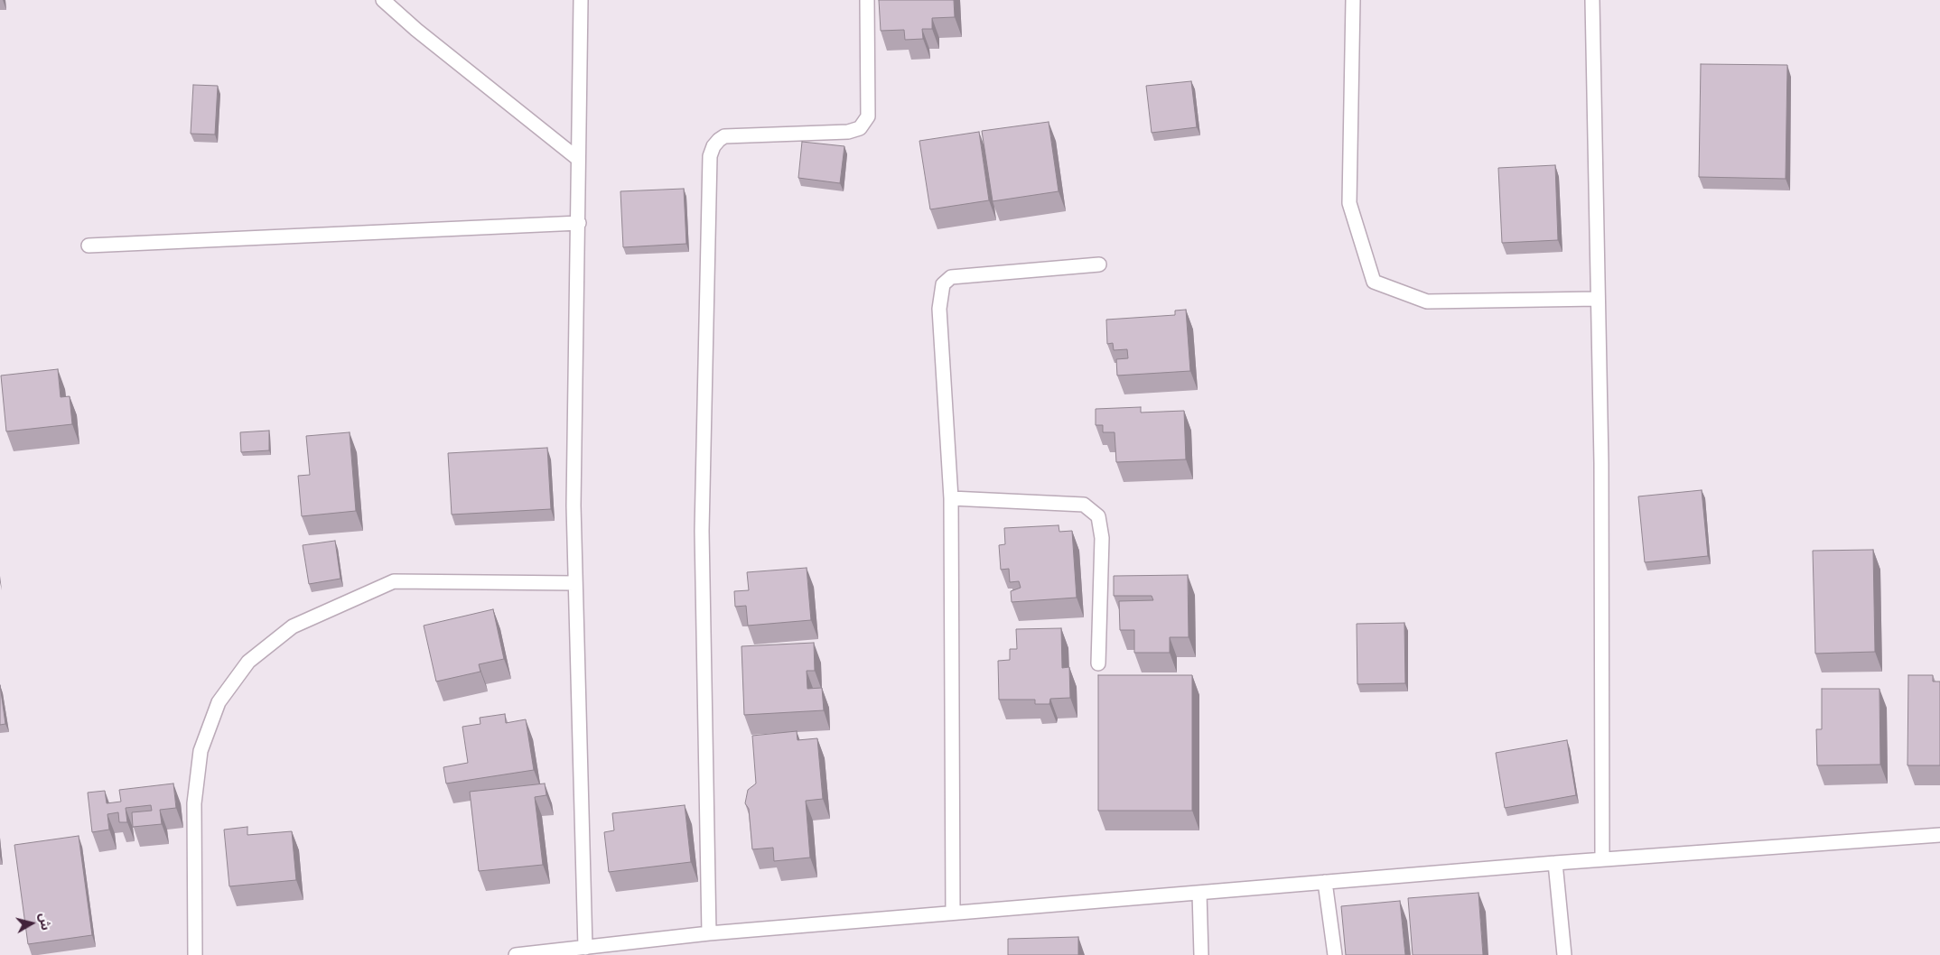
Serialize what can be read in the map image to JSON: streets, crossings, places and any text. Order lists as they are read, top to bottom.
{
  "north": "right"
}
